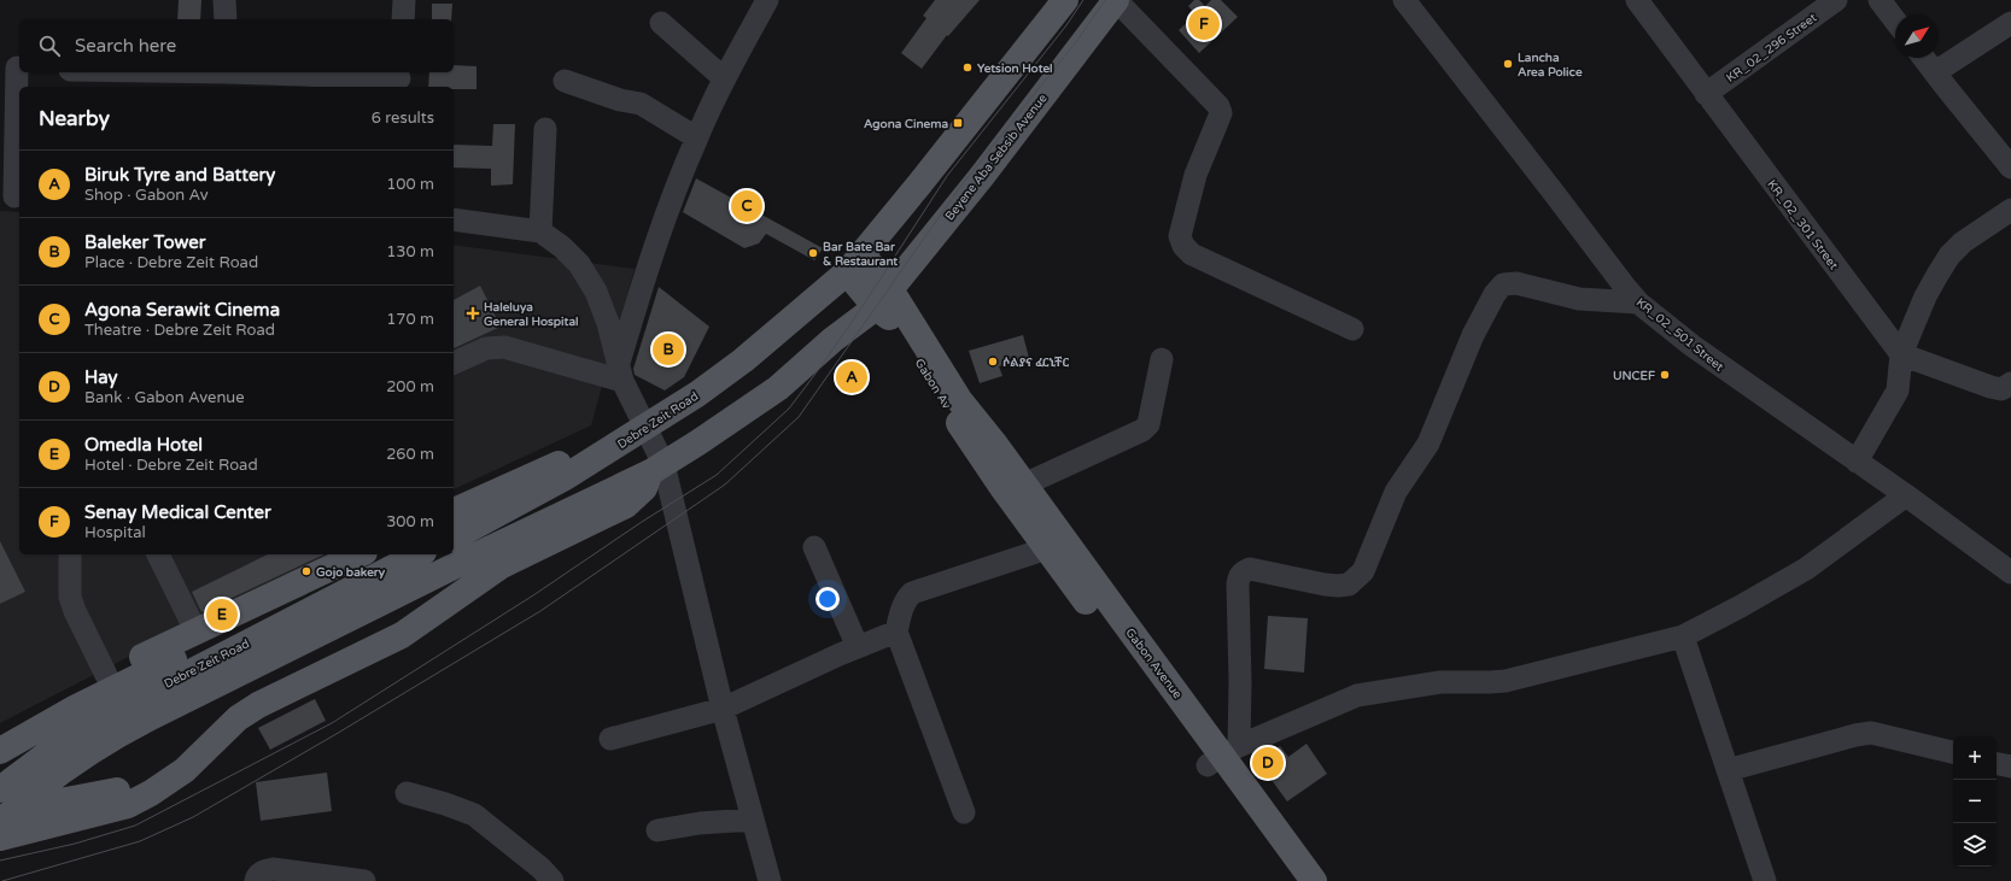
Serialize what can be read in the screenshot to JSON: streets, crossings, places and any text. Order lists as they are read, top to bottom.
{
  "streets": {
    "main road": [
      "Beyene Aba Sebsib Avenue",
      "Gabon Av",
      "Debre Zeit Road",
      "Gabon Avenue"
    ],
    "street": ["KR_02_296 Street", "KR_02_301 Street", "KR_02_501 Street"]
  },
  "crossings": [
    ["KR_02_296 Street", "KR_02_301 Street"],
    ["Beyene Aba Sebsib Avenue", "Gabon Av"],
    ["Gabon Av", "Gabon Avenue"]
  ],
  "places": {
    "other": [
      "Lancha Area Police",
      "Yetsion Hotel",
      "Bar Bate Bar & Restaurant",
      "ሶልያና ፈርኒቸር",
      "UNCEF",
      "Gojo bakery"
    ],
    "transit": ["Agona Cinema"],
    "health": ["Haleluya General Hospital"]
  },
  "north": "top right",
  "page": {
    "pins": [
      "F",
      "C",
      "B",
      "A",
      "E",
      "D"
    ],
    "search": "Search here",
    "heading": ["Nearby", "6 results"],
    "list": [
      {
        "mark": "A",
        "name": "Biruk Tyre and Battery",
        "note": "Shop · Gabon Av",
        "value": "100 m"
      },
      {
        "mark": "B",
        "name": "Baleker Tower",
        "note": "Place · Debre Zeit Road",
        "value": "130 m"
      },
      {
        "mark": "C",
        "name": "Agona Serawit Cinema",
        "note": "Theatre · Debre Zeit Road",
        "value": "170 m"
      },
      {
        "mark": "D",
        "name": "Hay",
        "note": "Bank · Gabon Avenue",
        "value": "200 m"
      },
      {
        "mark": "E",
        "name": "Omedla Hotel",
        "note": "Hotel · Debre Zeit Road",
        "value": "260 m"
      },
      {
        "mark": "F",
        "name": "Senay Medical Center",
        "note": "Hospital",
        "value": "300 m"
      }
    ],
    "map_buttons": ["+", "−"]
  }
}
